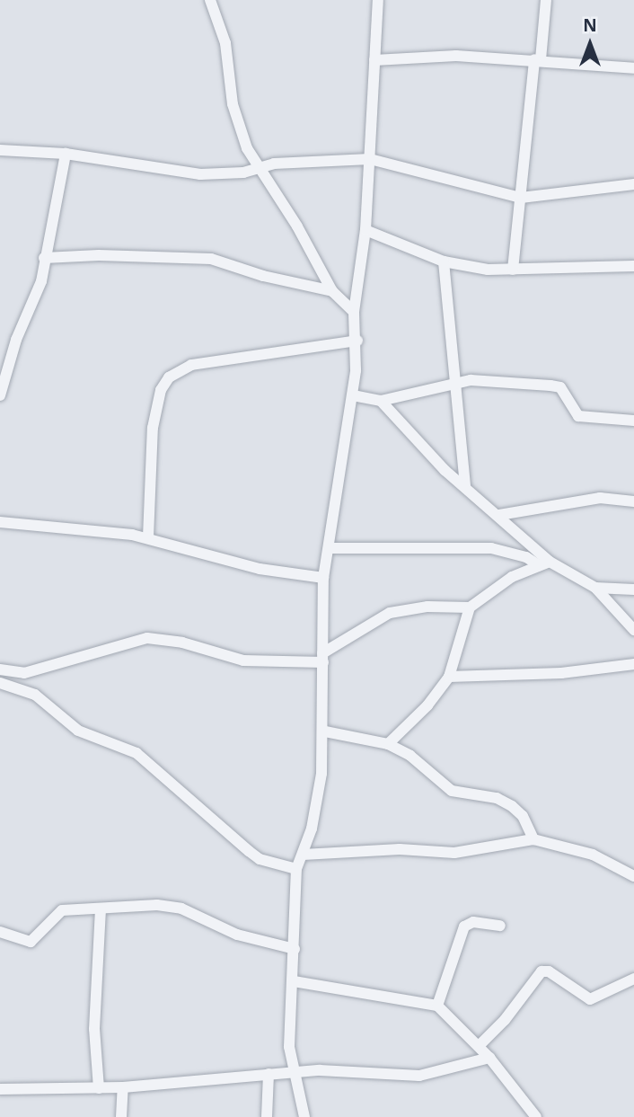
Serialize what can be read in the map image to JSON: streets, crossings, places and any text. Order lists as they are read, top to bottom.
{
  "north": "top"
}
